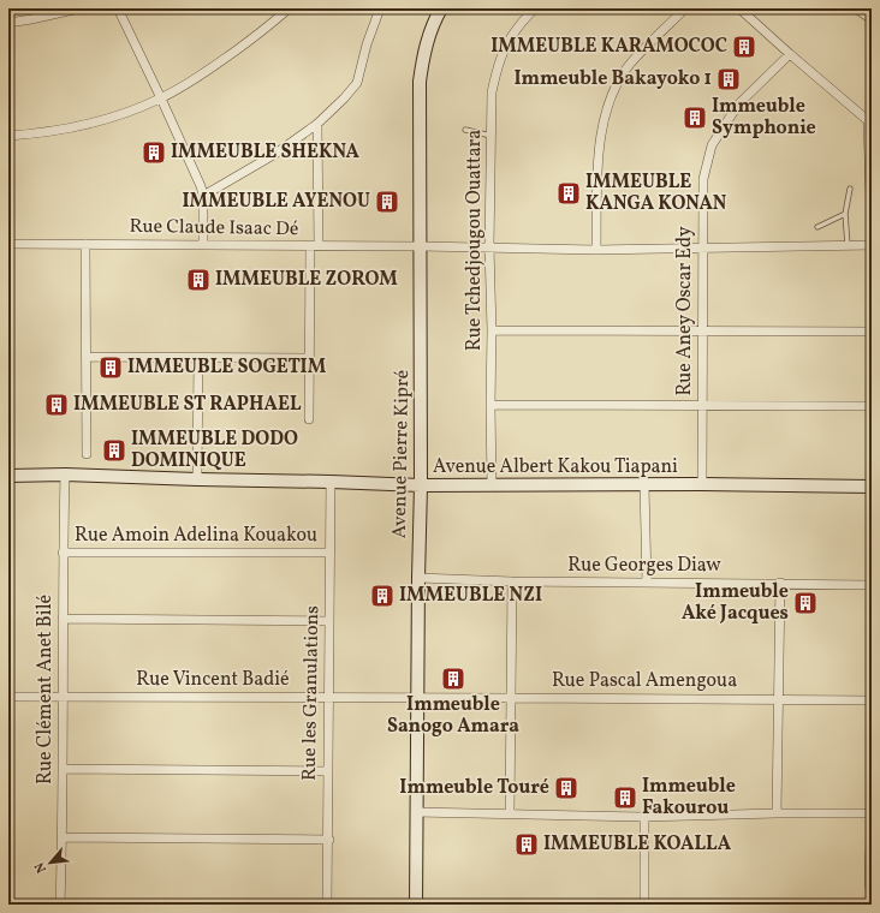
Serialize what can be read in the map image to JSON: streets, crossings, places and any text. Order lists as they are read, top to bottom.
{
  "streets": {
    "street": [
      "Rue Claude Isaac Dé",
      "Rue Tchedjougou Ouattara",
      "Rue Aney Oscar Edy",
      "Avenue Pierre Kipré",
      "Avenue Albert Kakou Tiapani",
      "Rue Amoin Adelina Kouakou",
      "Rue Georges Diaw",
      "Rue Vincent Badié",
      "Rue Pascal Amengoua",
      "Rue Clément Anet Bilé",
      "Rue les Granulations"
    ]
  },
  "crossings": [
    ["Rue Claude Isaac Dé", "Rue Tchedjougou Ouattara"],
    ["Rue Claude Isaac Dé", "Rue Aney Oscar Edy"],
    ["Rue Claude Isaac Dé", "Avenue Pierre Kipré"],
    ["Rue Tchedjougou Ouattara", "Avenue Albert Kakou Tiapani"],
    ["Rue Aney Oscar Edy", "Avenue Albert Kakou Tiapani"],
    ["Avenue Pierre Kipré", "Avenue Albert Kakou Tiapani"],
    ["Avenue Pierre Kipré", "Rue Georges Diaw"],
    ["Avenue Pierre Kipré", "Rue Vincent Badié"],
    ["Avenue Pierre Kipré", "Rue Pascal Amengoua"],
    ["Avenue Albert Kakou Tiapani", "Rue Clément Anet Bilé"],
    ["Avenue Albert Kakou Tiapani", "Rue les Granulations"],
    ["Rue Amoin Adelina Kouakou", "Rue Clément Anet Bilé"],
    ["Rue Amoin Adelina Kouakou", "Rue les Granulations"],
    ["Rue Vincent Badié", "Rue Pascal Amengoua"],
    ["Rue Vincent Badié", "Rue Clément Anet Bilé"],
    ["Rue Vincent Badié", "Rue les Granulations"]
  ],
  "places": {
    "building": [
      "IMMEUBLE KARAMOCOC",
      "Immeuble Bakayoko 1",
      "Immeuble Symphonie",
      "IMMEUBLE SHEKNA",
      "IMMEUBLE KANGA KONAN",
      "IMMEUBLE AYENOU",
      "IMMEUBLE ZOROM",
      "IMMEUBLE SOGETIM",
      "IMMEUBLE ST RAPHAEL",
      "IMMEUBLE DODO DOMINIQUE",
      "IMMEUBLE NZI",
      "Immeuble Aké Jacques",
      "Immeuble Sanogo Amara",
      "Immeuble Touré",
      "Immeuble Fakourou",
      "IMMEUBLE KOALLA"
    ]
  },
  "north": "bottom left"
}
